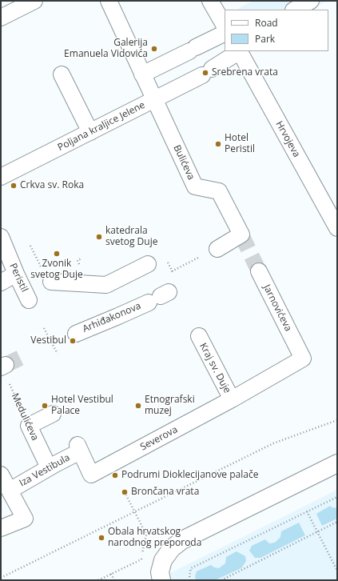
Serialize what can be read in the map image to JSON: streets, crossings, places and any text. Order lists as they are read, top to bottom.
{
  "streets": {
    "street": [
      "Poljana kraljice Jelene",
      "Hrvojeva",
      "Bulićeva",
      "Peristil",
      "Jarnovićeva",
      "Arhiđakonova",
      "Kraj sv. Duje",
      "Medulićeva",
      "Severova",
      "Iza Vestibula"
    ]
  },
  "crossings": [
    ["Poljana kraljice Jelene", "Hrvojeva"],
    ["Poljana kraljice Jelene", "Bulićeva"],
    ["Jarnovićeva", "Severova"],
    ["Kraj sv. Duje", "Severova"],
    ["Medulićeva", "Iza Vestibula"],
    ["Severova", "Iza Vestibula"]
  ],
  "places": [
    "Galerija Emanuela Vidovića",
    "Srebrena vrata",
    "Hotel Peristil",
    "Crkva sv. Roka",
    "katedrala svetog Duje",
    "Zvonik svetog Duje",
    "Vestibul",
    "Hotel Vestibul Palace",
    "Etnografski muzej",
    "Podrumi Dioklecijanove palače",
    "Brončana vrata",
    "Obala hrvatskog narodnog preporoda"
  ],
  "legend": ["Road", "Park"]
}
